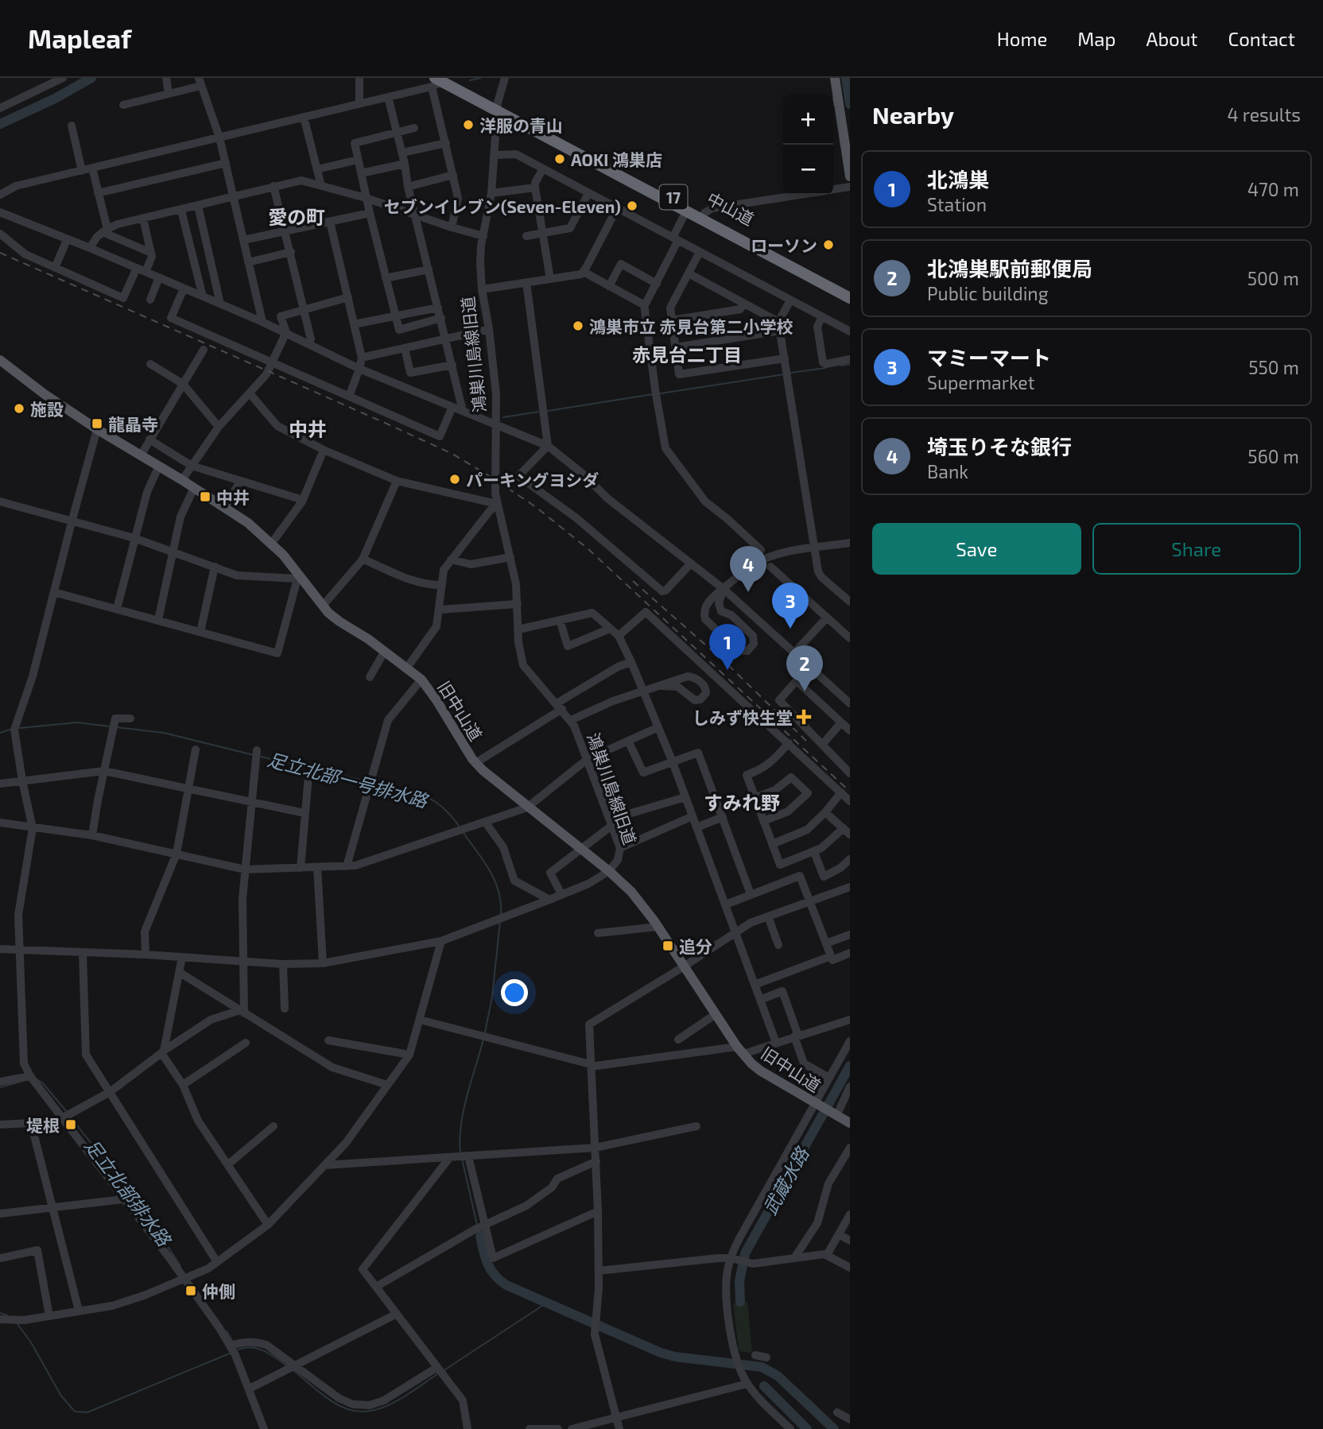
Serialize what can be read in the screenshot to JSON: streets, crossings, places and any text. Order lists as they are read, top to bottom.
{
  "streets": {
    "highway": ["17", "中山道"],
    "main road": ["旧中山道"],
    "street": ["鴻巣川島線旧道"]
  },
  "crossings": [
    ["中山道", "鴻巣川島線旧道"],
    ["鴻巣川島線旧道", "旧中山道"]
  ],
  "districts": [
    "愛の町",
    "赤見台二丁目",
    "中井",
    "すみれ野"
  ],
  "water": ["足立北部一号排水路", "武蔵水路", "足立北部排水路"],
  "places": {
    "other": [
      "洋服の青山",
      "AOKI 鴻巣店",
      "セブンイレブン(Seven-Eleven)",
      "ローソン",
      "鴻巣市立 赤見台第二小学校",
      "施設",
      "パーキングヨシダ"
    ],
    "transit": [
      "龍晶寺",
      "中井",
      "追分",
      "堤根",
      "仲側"
    ],
    "health": ["しみず快生堂"]
  },
  "page": {
    "header": "Mapleaf",
    "nav": [
      "Home",
      "Map",
      "About",
      "Contact"
    ],
    "heading": ["Nearby", "4 results"],
    "map_buttons": ["+", "−"],
    "list": [
      {
        "mark": "1",
        "name": "北鴻巣",
        "note": "Station",
        "value": "470 m"
      },
      {
        "mark": "2",
        "name": "北鴻巣駅前郵便局",
        "note": "Public building",
        "value": "500 m"
      },
      {
        "mark": "3",
        "name": "マミーマート",
        "note": "Supermarket",
        "value": "550 m"
      },
      {
        "mark": "4",
        "name": "埼玉りそな銀行",
        "note": "Bank",
        "value": "560 m"
      }
    ],
    "buttons": ["Save", "Share"],
    "pins": [
      "4",
      "3",
      "1",
      "2"
    ]
  }
}
